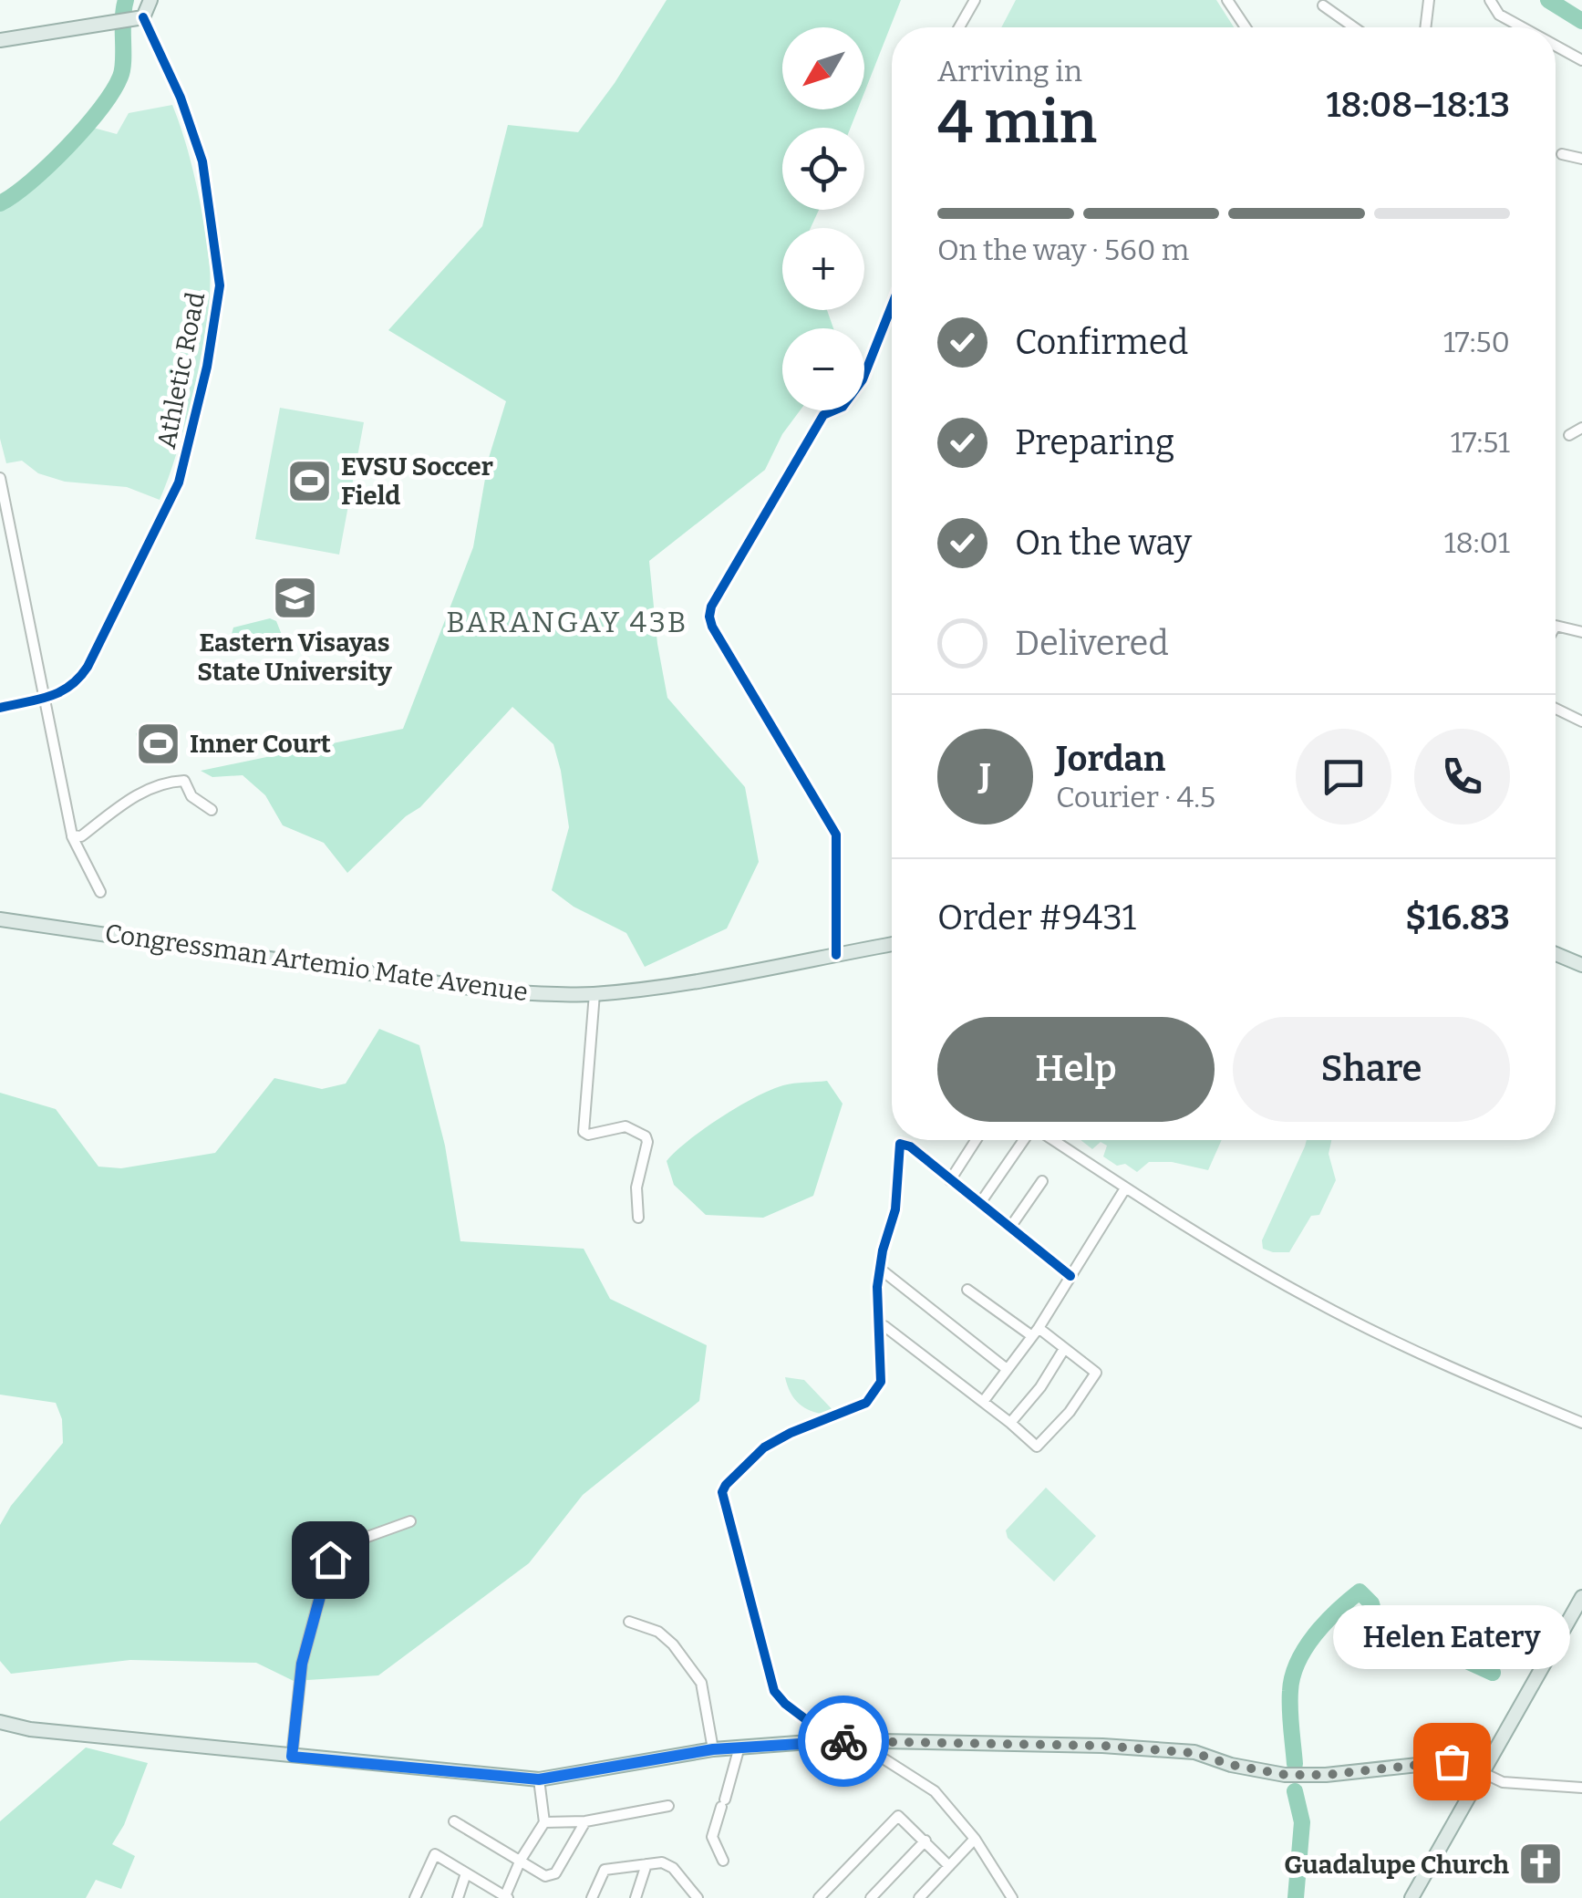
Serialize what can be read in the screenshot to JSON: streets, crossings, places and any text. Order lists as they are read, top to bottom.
{
  "streets": {
    "main road": ["Congressman Artemio Mate Avenue"],
    "street": ["Athletic Road"]
  },
  "districts": ["BARANGAY 43B"],
  "places": {
    "sports": ["EVSU Soccer Field", "Inner Court"],
    "school or university": ["Eastern Visayas State University"],
    "other": ["Helen Eatery"],
    "church": ["Guadalupe Church"]
  },
  "north": "bottom left",
  "page": {
    "map_buttons": ["+", "−"],
    "heading": ["4 min", "Arriving in", "18:08–18:13"],
    "panel": [
      "Jordan",
      "Courier · 4.5",
      "Order #9431",
      "$16.83"
    ],
    "bar": "On the way · 560 m",
    "list": [
      ["Confirmed", "17:50"],
      ["Preparing", "17:51"],
      ["On the way", "18:01"],
      "Delivered"
    ],
    "round": "J",
    "buttons": ["Help", "Share"],
    "bubble": "Helen Eatery"
  }
}
